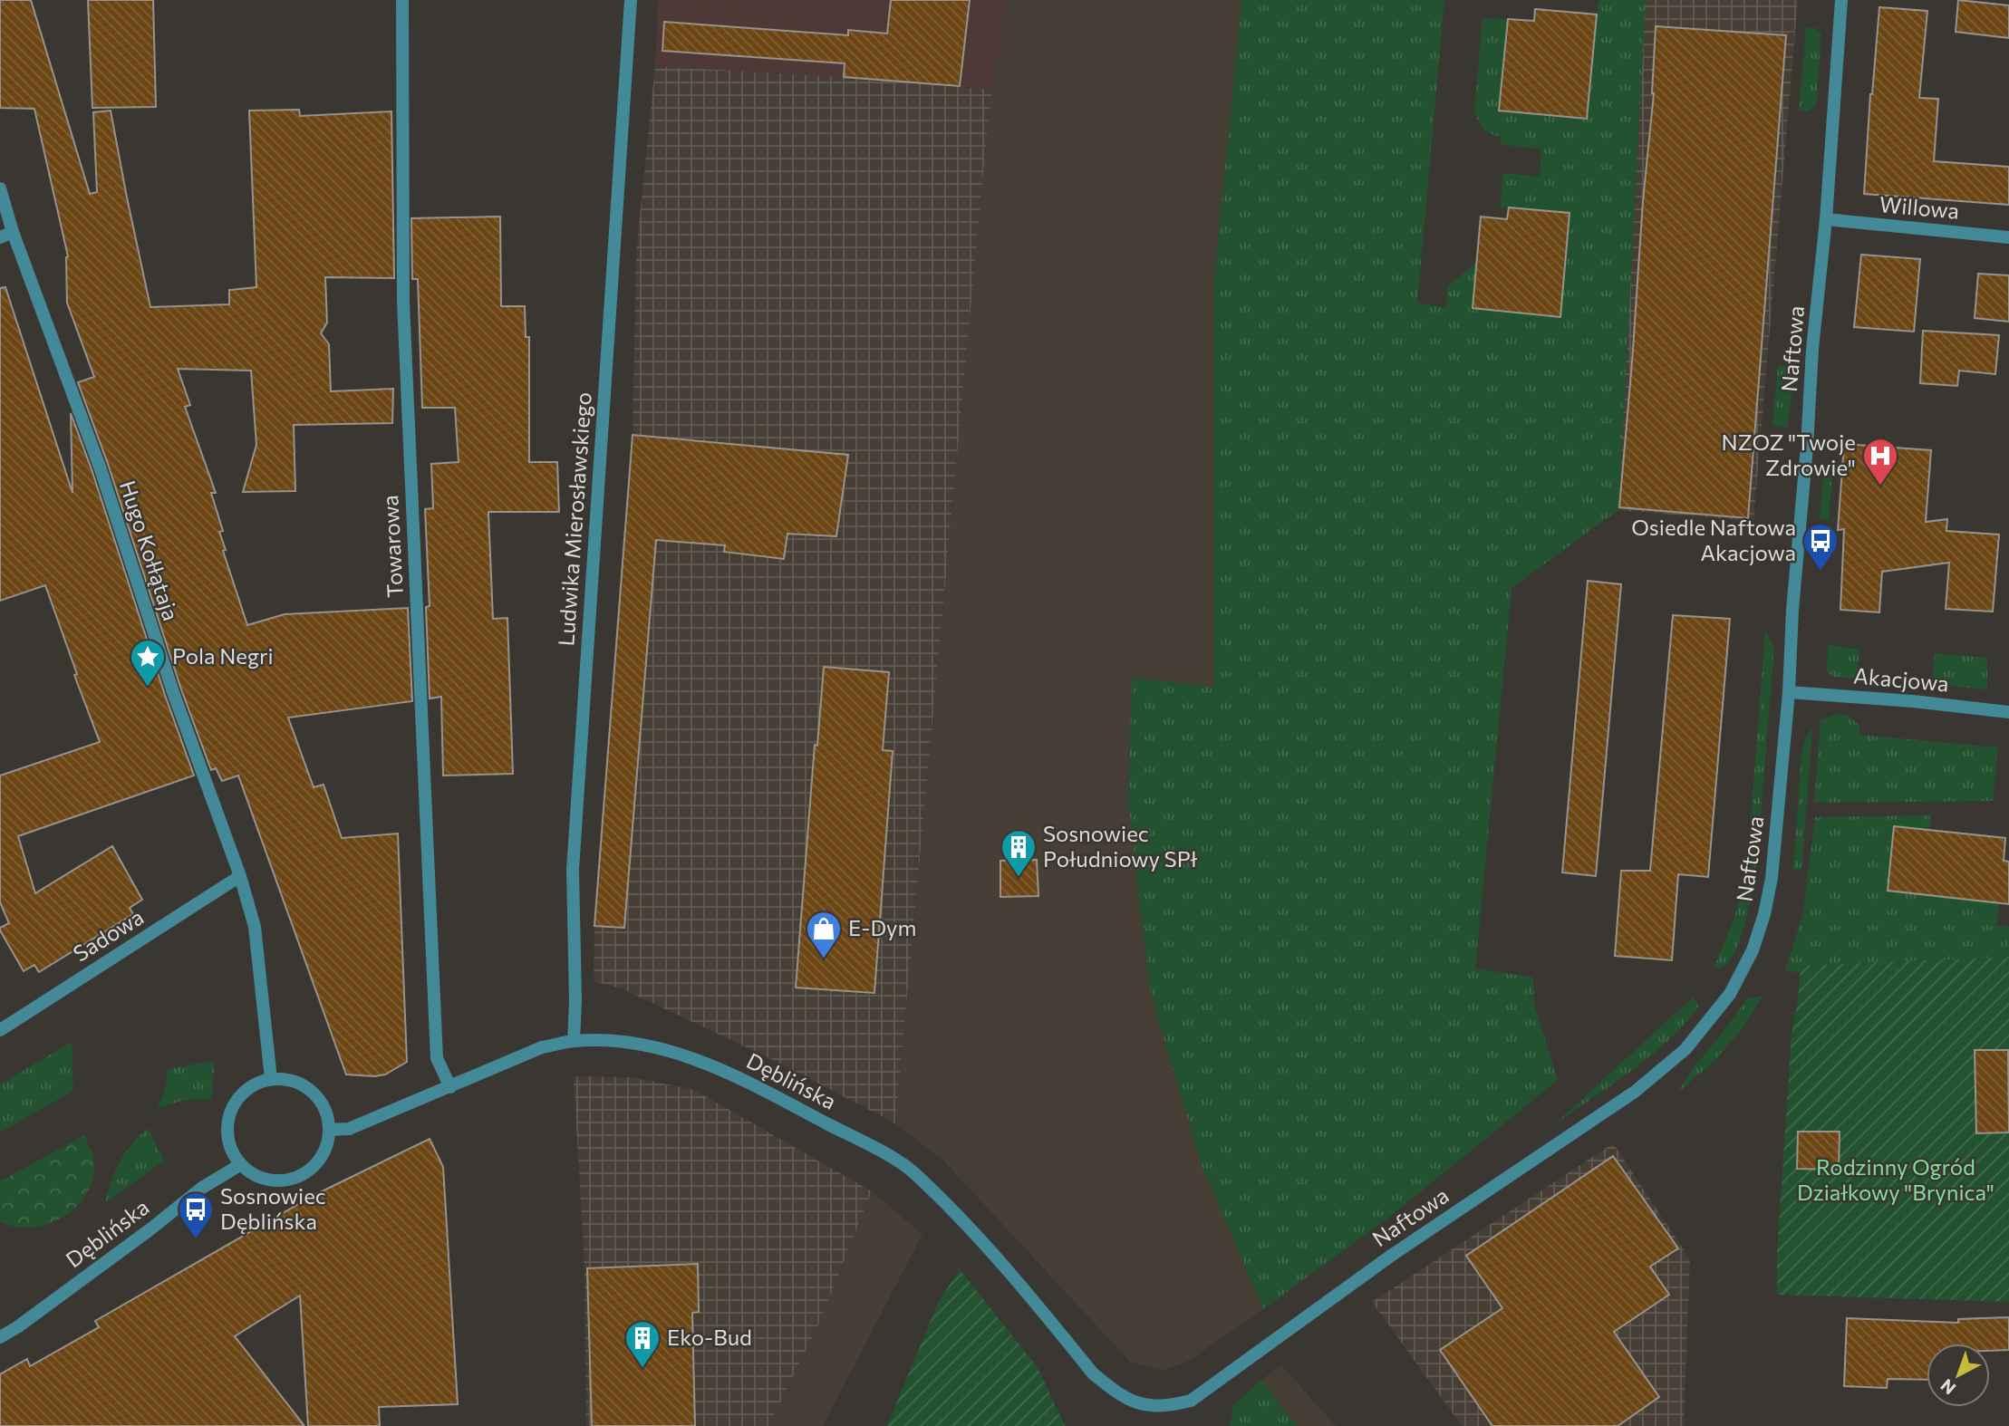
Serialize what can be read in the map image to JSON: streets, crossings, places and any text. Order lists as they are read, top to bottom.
{
  "streets": {
    "street": [
      "Willowa",
      "Naftowa",
      "Ludwika Mierosławskiego",
      "Towarowa",
      "Hugo Kołłątaja",
      "Akacjowa",
      "Sadowa",
      "Dęblińska"
    ]
  },
  "crossings": [
    ["Willowa", "Naftowa"],
    ["Naftowa", "Akacjowa"],
    ["Naftowa", "Dęblińska"],
    ["Ludwika Mierosławskiego", "Dęblińska"],
    ["Towarowa", "Dęblińska"],
    ["Hugo Kołłątaja", "Sadowa"],
    ["Hugo Kołłątaja", "Dęblińska"]
  ],
  "parks": ["Rodzinny Ogród Działkowy \"Brynica\""],
  "places": {
    "hospital": ["NZOZ \"Twoje Zdrowie\""],
    "bus stop": ["Osiedle Naftowa Akacjowa", "Sosnowiec Dęblińska"],
    "place": ["Pola Negri"],
    "building": ["Sosnowiec Południowy SPł", "Eko-Bud"],
    "shop": ["E-Dym"]
  },
  "north": "bottom left"
}
